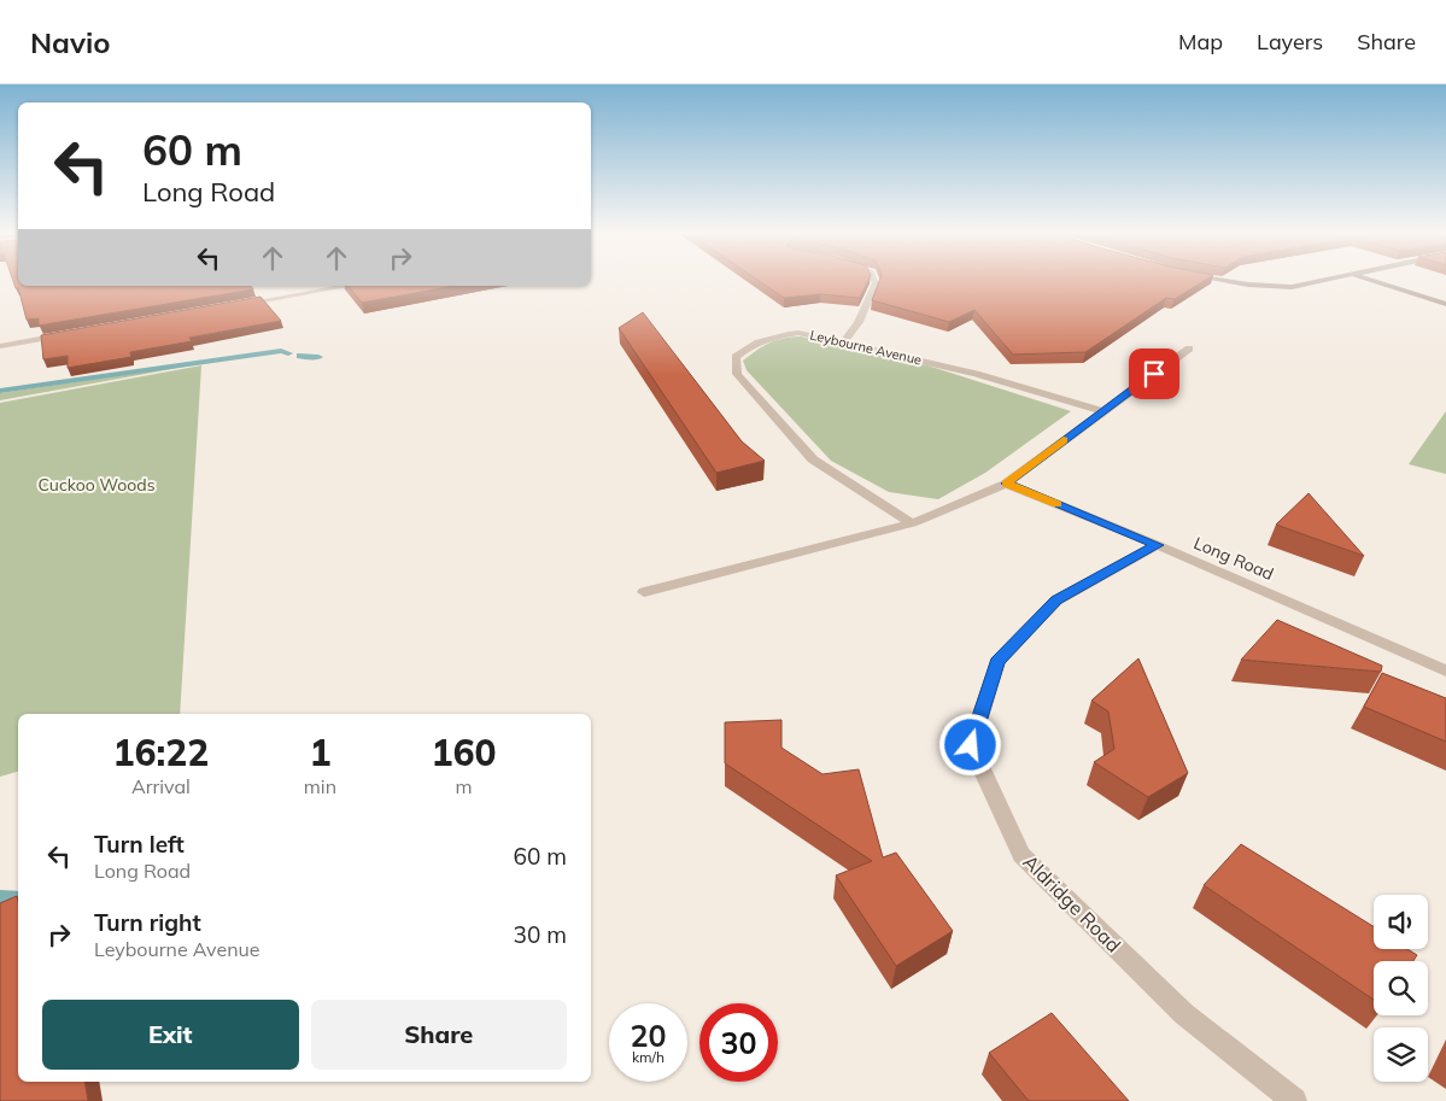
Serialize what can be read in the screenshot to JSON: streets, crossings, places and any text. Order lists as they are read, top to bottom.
{
  "streets": {
    "street": ["Leybourne Avenue", "Long Road", "Aldridge Road"]
  },
  "crossings": [
    ["Long Road", "Aldridge Road"]
  ],
  "parks": ["Cuckoo Woods"],
  "page": {
    "header": "Navio",
    "nav": ["Map", "Layers", "Share"],
    "turn": ["60 m", "Long Road"],
    "eta": [
      "16:22",
      "Arrival",
      "1",
      "min",
      "160",
      "m"
    ],
    "list": [
      {
        "name": "Turn left",
        "note": "Long Road",
        "value": "60 m"
      },
      {
        "name": "Turn right",
        "note": "Leybourne Avenue",
        "value": "30 m"
      }
    ],
    "buttons": ["Exit", "Share"],
    "speed": "20 km/h",
    "limit": "30"
  }
}
